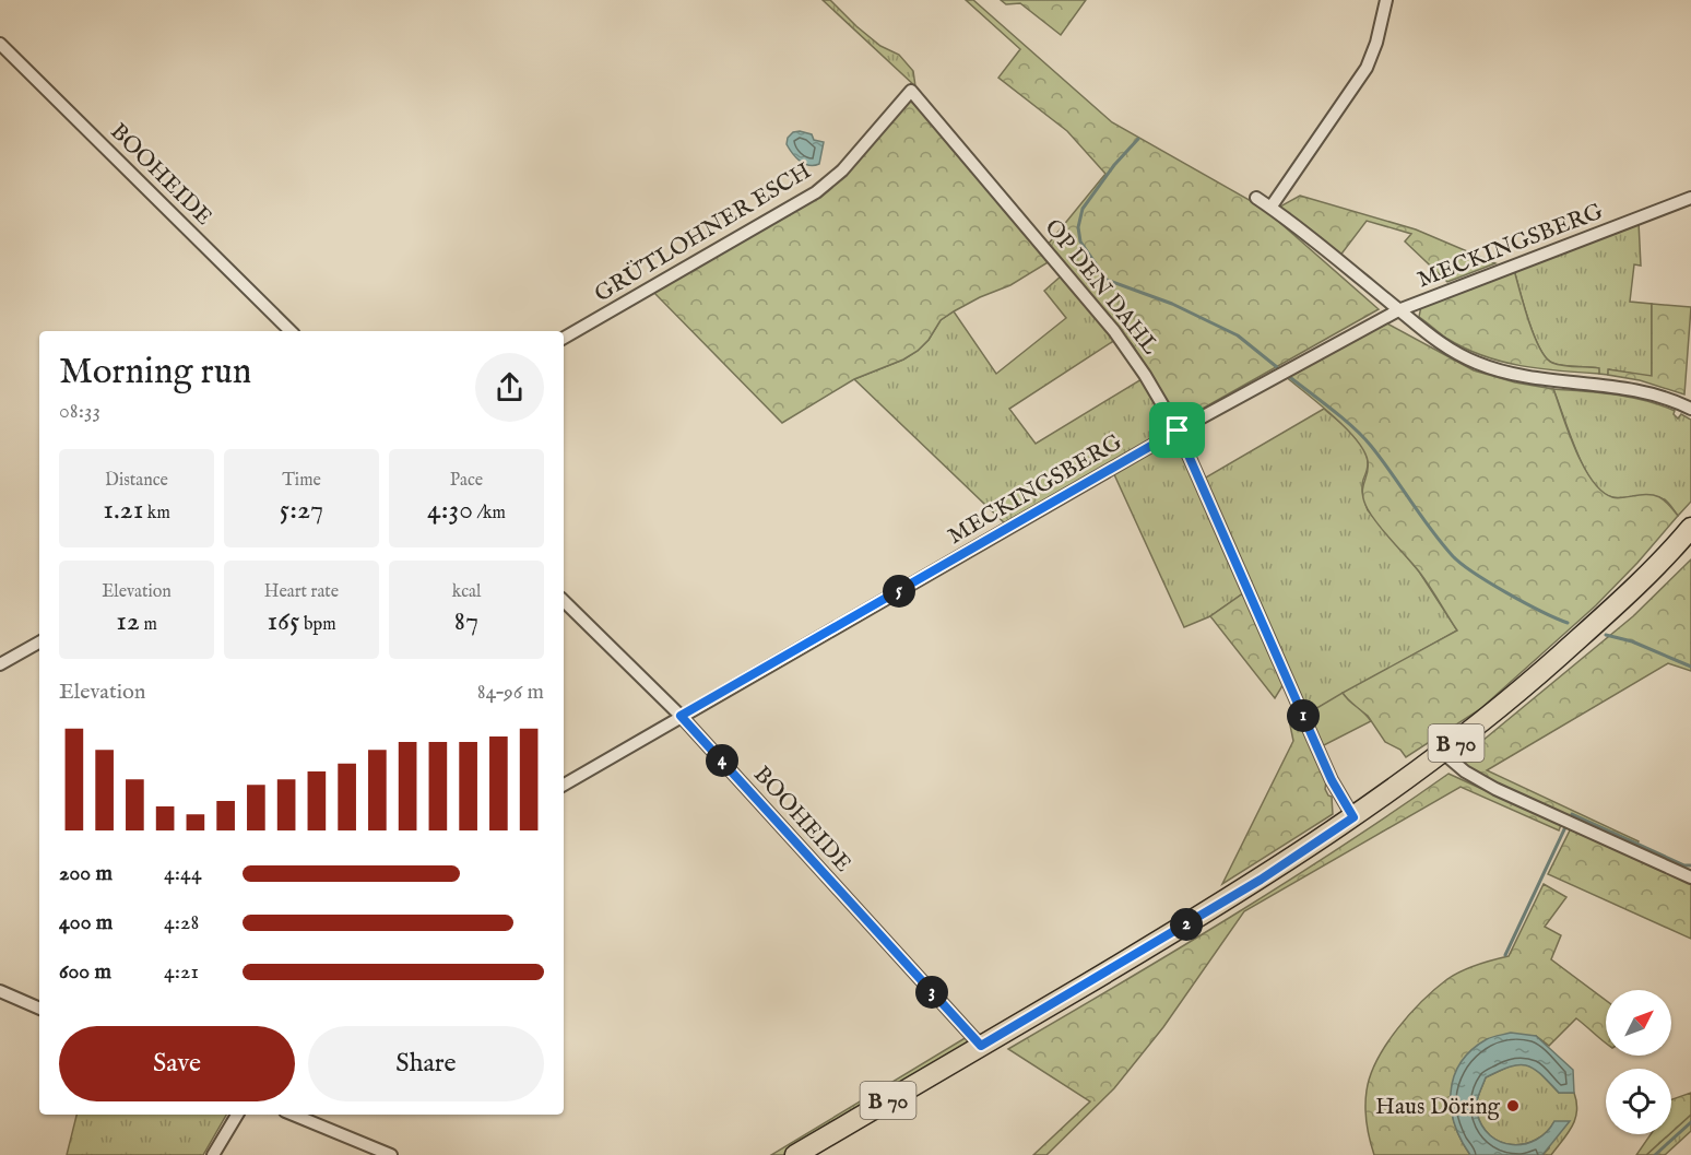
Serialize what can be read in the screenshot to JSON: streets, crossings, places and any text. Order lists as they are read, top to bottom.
{
  "streets": {
    "main road": ["B 70"],
    "street": [
      "BOOHEIDE",
      "GRÜTLOHNER ESCH",
      "MECKINGSBERG",
      "OP DEN DAHL"
    ]
  },
  "crossings": [
    ["BOOHEIDE", "MECKINGSBERG"],
    ["BOOHEIDE", "B 70"],
    ["GRÜTLOHNER ESCH", "OP DEN DAHL"],
    ["MECKINGSBERG", "OP DEN DAHL"],
    ["OP DEN DAHL", "B 70"]
  ],
  "places": ["Haus Döring"],
  "north": "top right",
  "page": {
    "heading": ["Morning run", "08:33"],
    "stats": [
      ["Distance", "1.21 km"],
      ["Time", "5:27"],
      ["Pace", "4:30 /km"],
      ["Elevation", "12 m"],
      ["Heart rate", "165 bpm"],
      ["kcal", "87"]
    ],
    "pins": [
      "5",
      "1",
      "4",
      "2",
      "3"
    ],
    "chart": ["Elevation", "84–96 m"],
    "list": [
      {
        "name": "200 m",
        "note": "4:44"
      },
      {
        "name": "400 m",
        "note": "4:28"
      },
      {
        "name": "600 m",
        "note": "4:21"
      }
    ],
    "buttons": ["Save", "Share"]
  }
}
